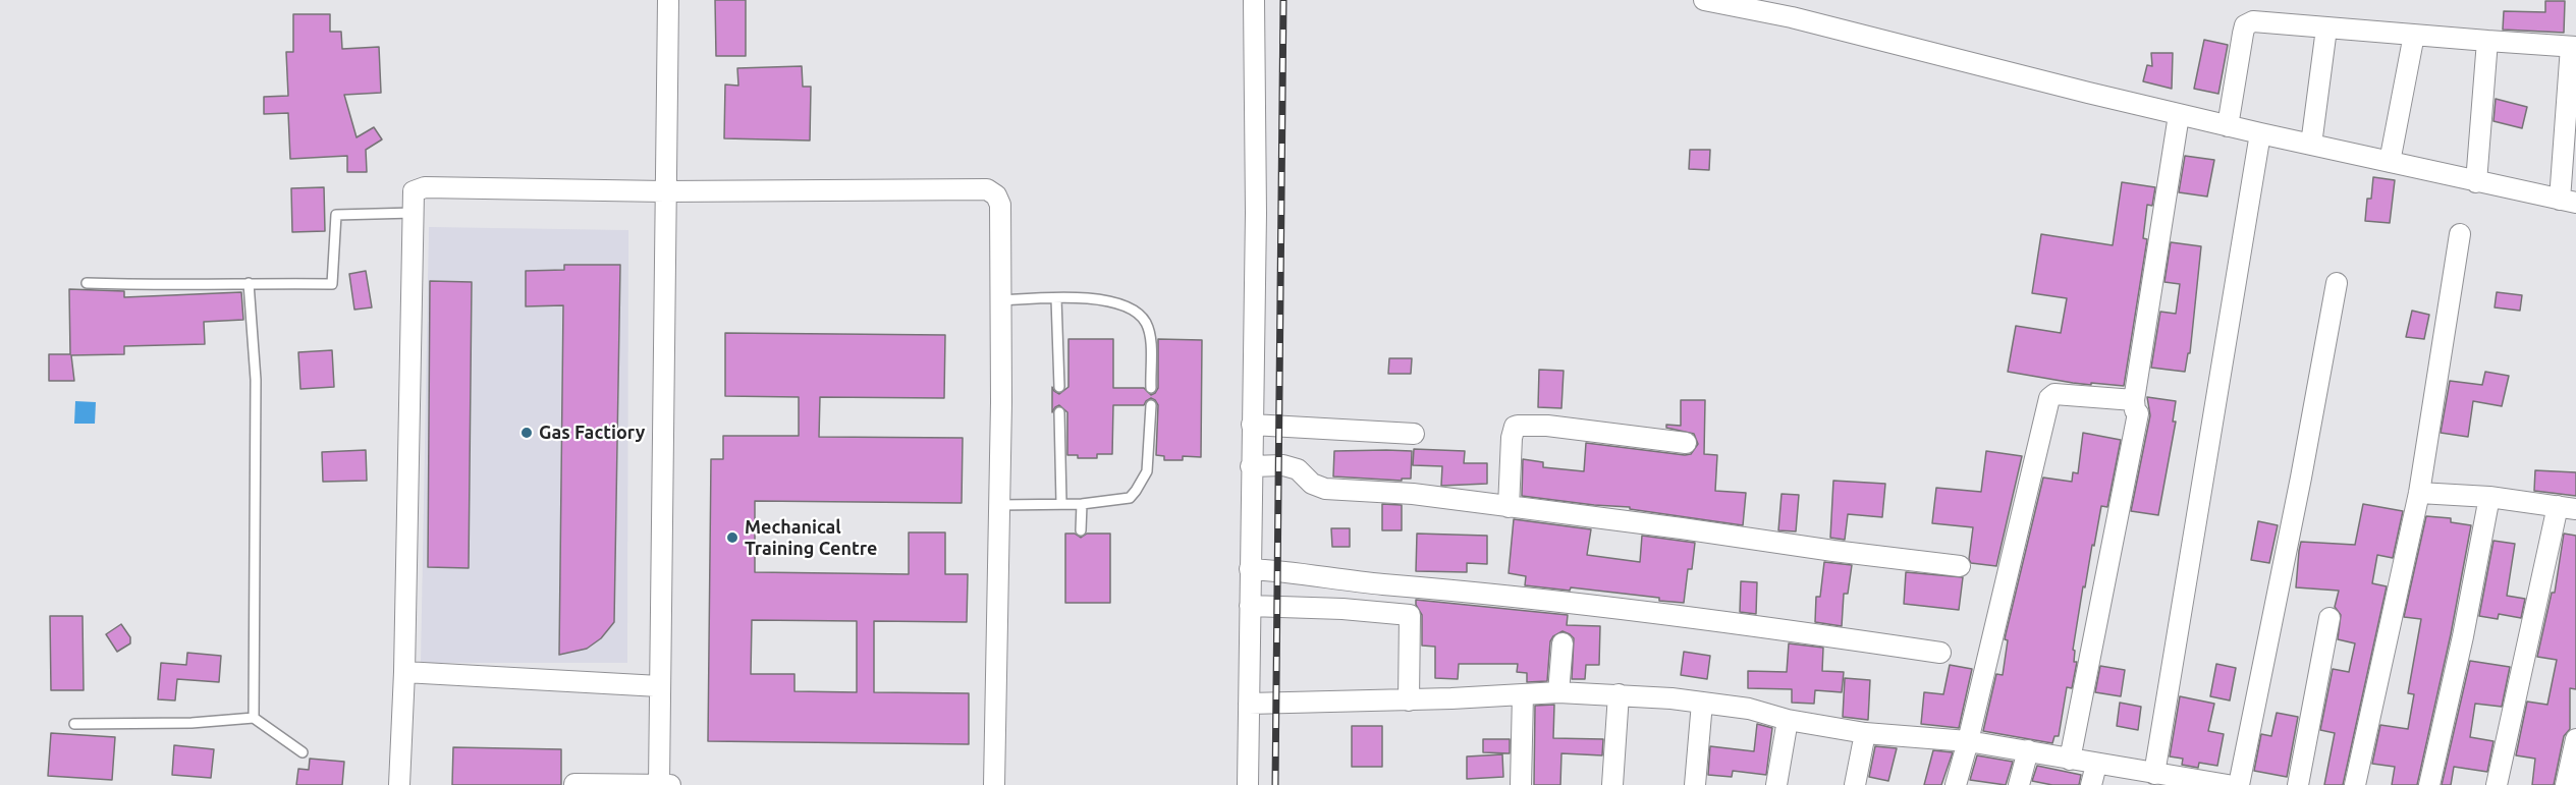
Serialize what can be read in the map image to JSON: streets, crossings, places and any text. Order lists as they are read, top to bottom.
{
  "places": ["Gas Factiory", "Mechanical Training Centre"]
}
